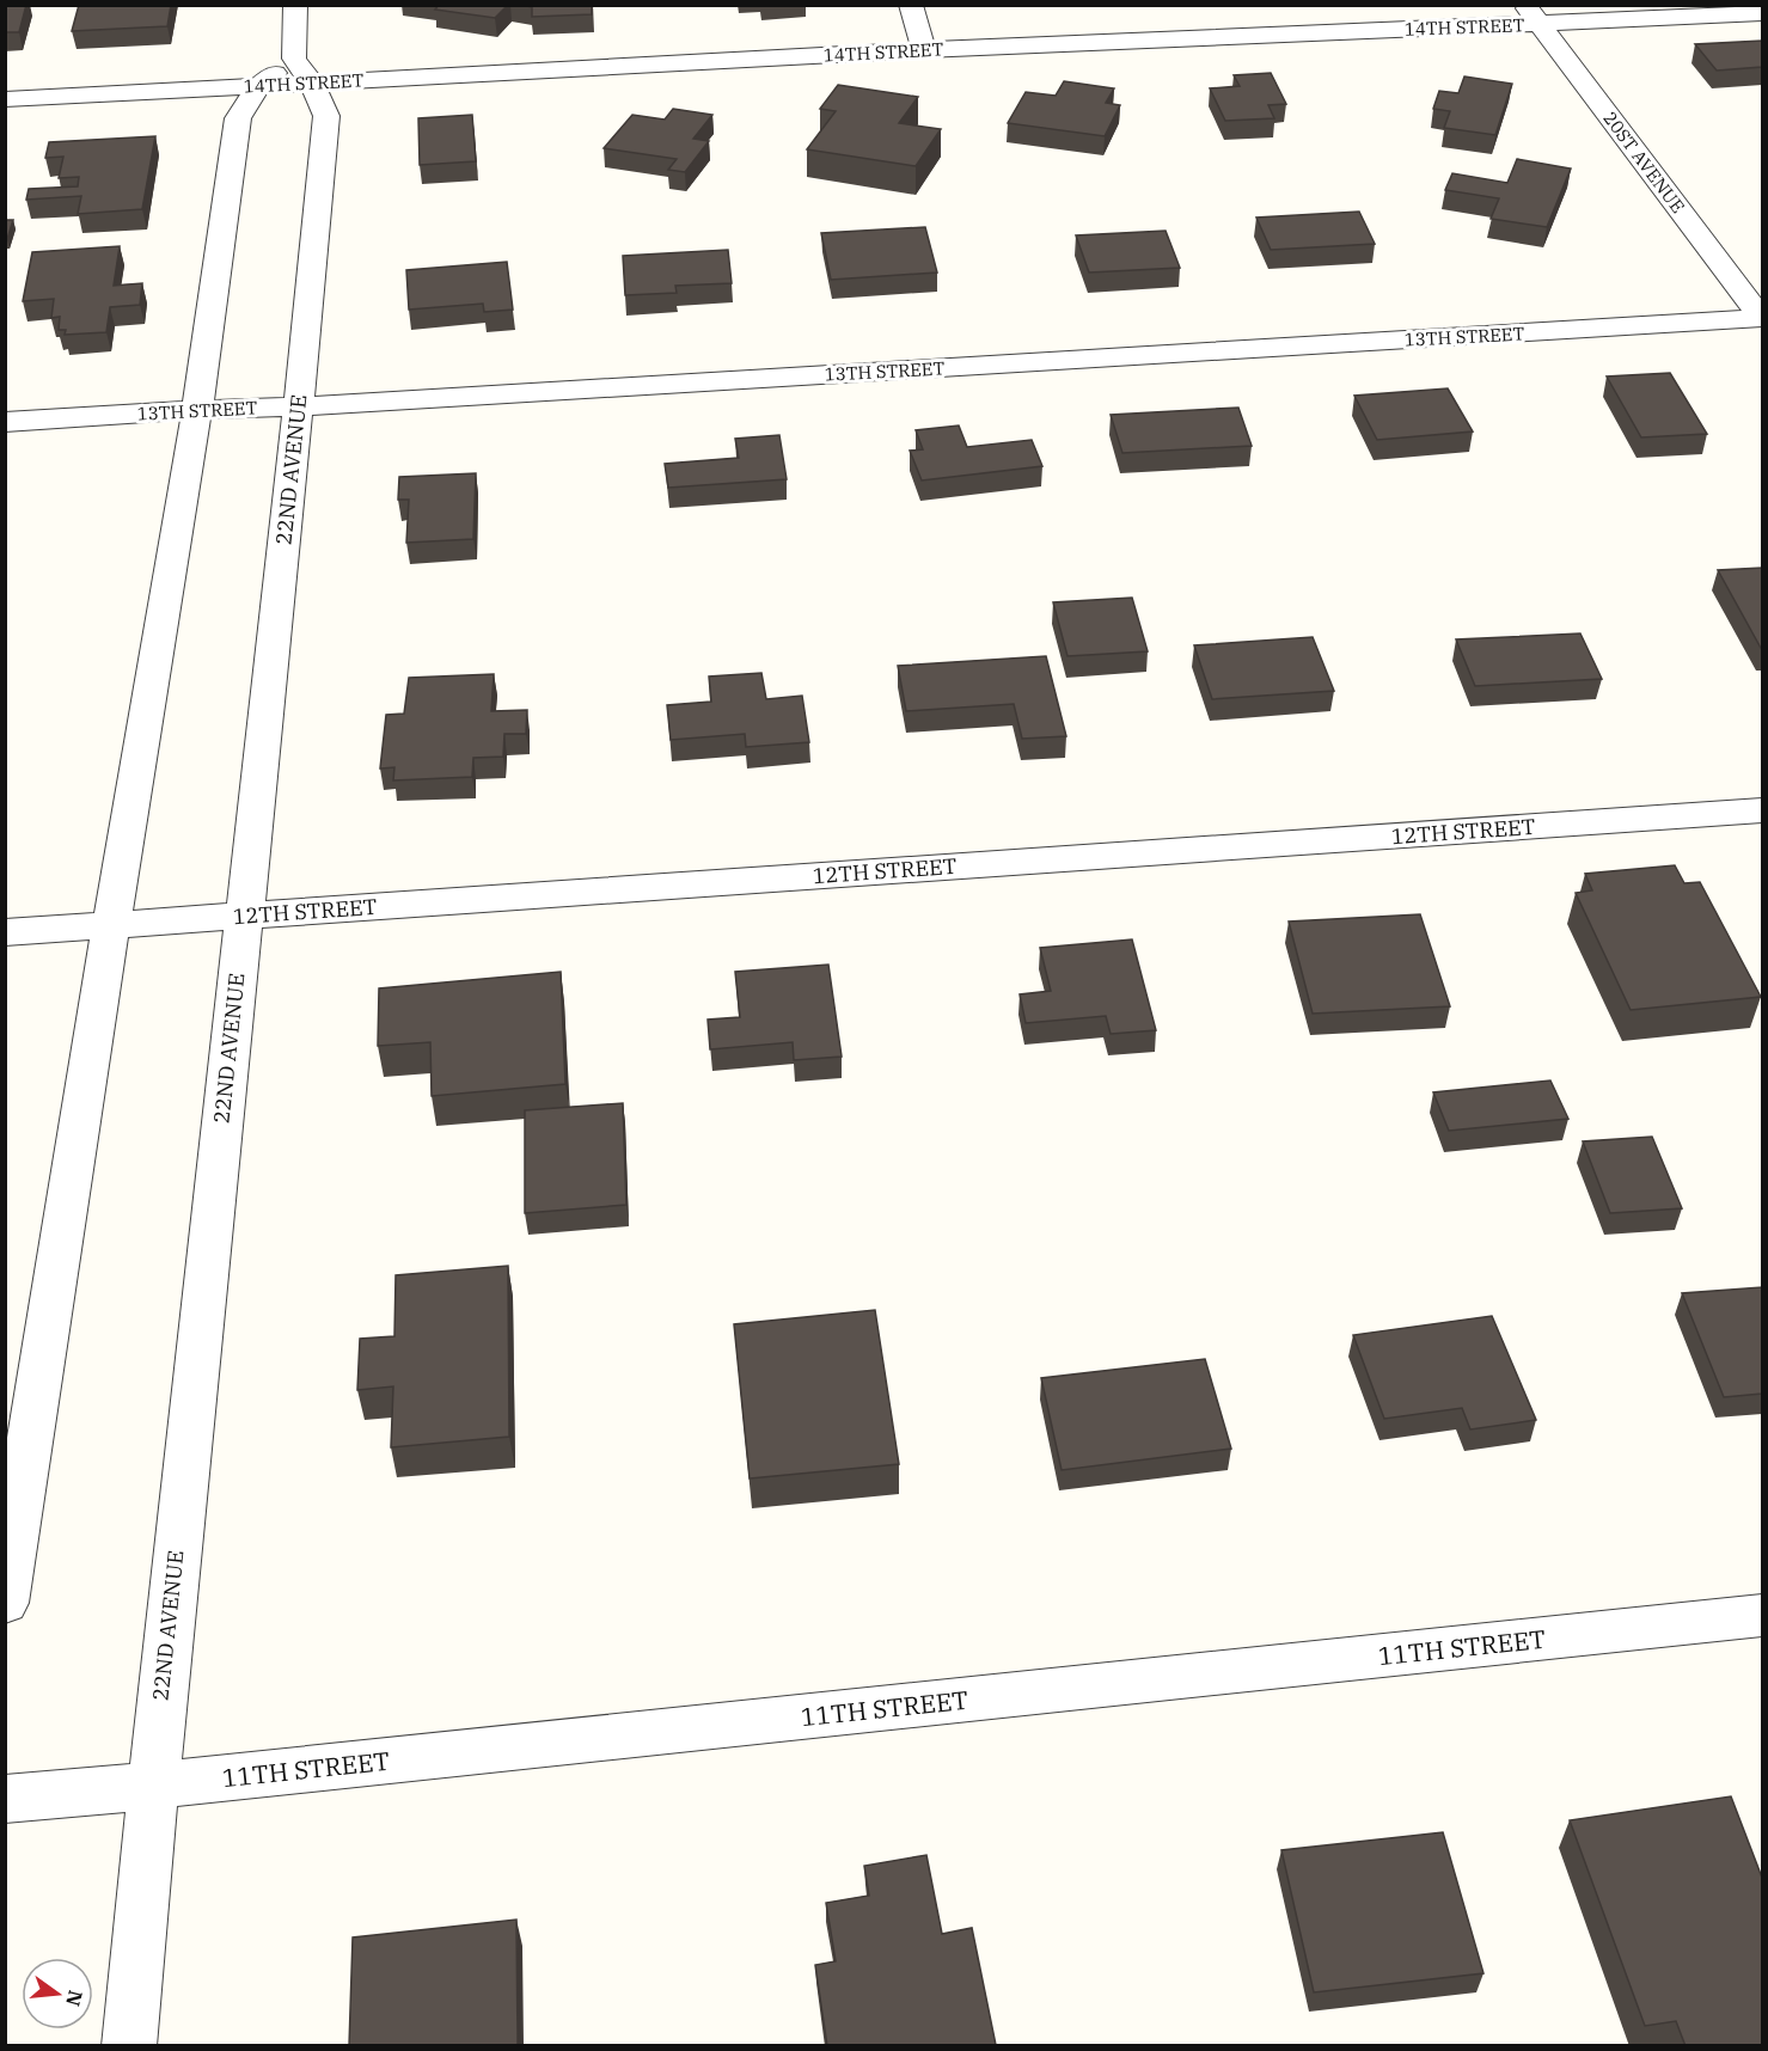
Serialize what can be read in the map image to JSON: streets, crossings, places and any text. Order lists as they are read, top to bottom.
{
  "streets": {
    "street": [
      "14TH STREET",
      "20ST AVENUE",
      "13TH STREET",
      "22ND AVENUE",
      "12TH STREET",
      "11TH STREET"
    ]
  },
  "crossings": [
    ["14TH STREET", "20ST AVENUE"],
    ["14TH STREET", "22ND AVENUE"],
    ["20ST AVENUE", "13TH STREET"],
    ["13TH STREET", "22ND AVENUE"],
    ["22ND AVENUE", "12TH STREET"],
    ["22ND AVENUE", "11TH STREET"]
  ],
  "north": "right"
}
